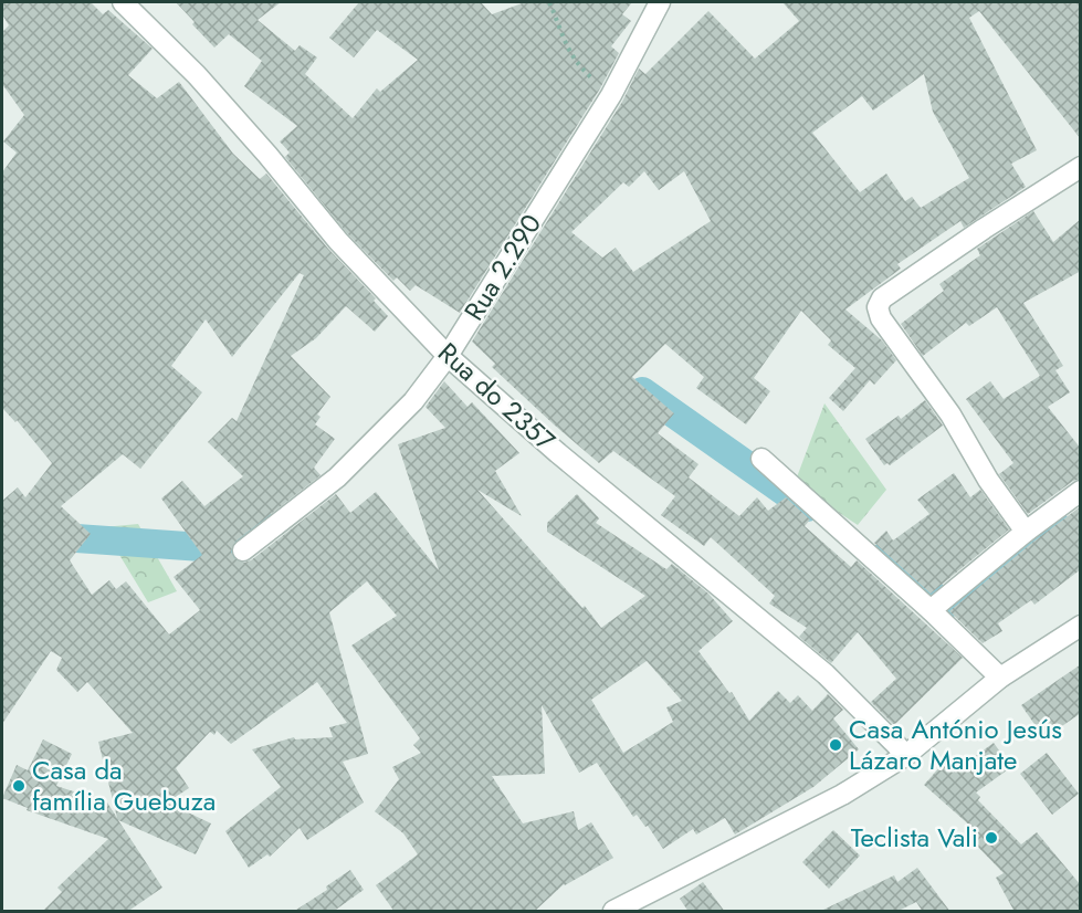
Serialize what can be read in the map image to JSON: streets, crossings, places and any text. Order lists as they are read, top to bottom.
{
  "streets": {
    "street": ["Rua 2.290", "Rua do 2357"]
  },
  "crossings": [
    ["Rua 2.290", "Rua do 2357"]
  ],
  "places": ["Casa António Jesús Lázaro Manjate", "Casa da família Guebuza", "Teclista Vali"]
}
